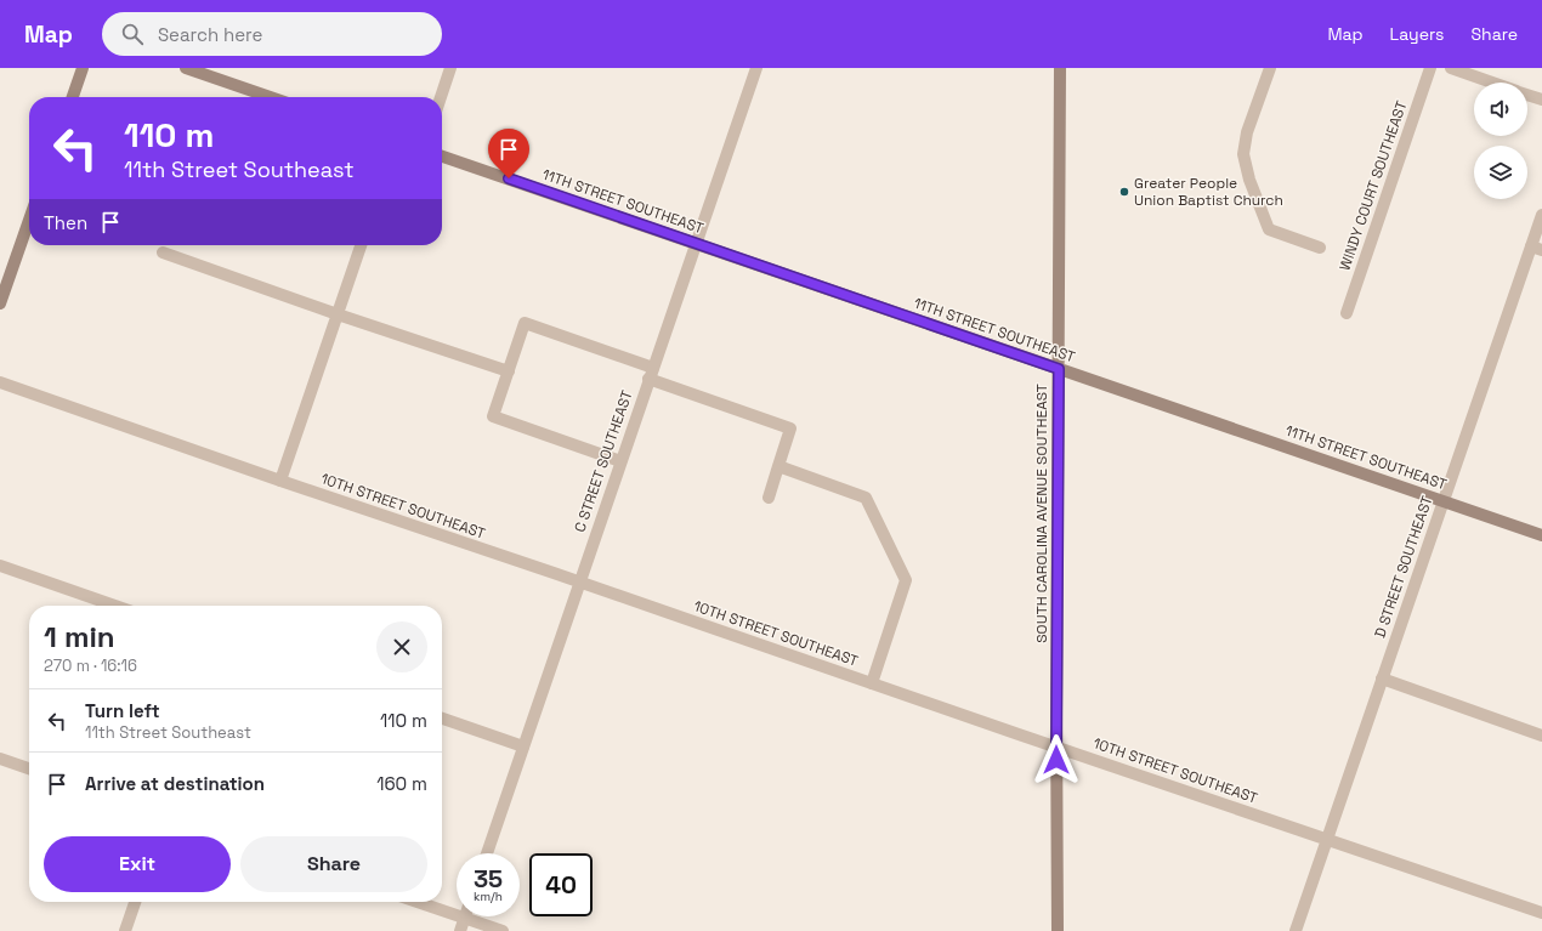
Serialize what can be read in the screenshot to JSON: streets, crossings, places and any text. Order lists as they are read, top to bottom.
{
  "streets": {
    "main road": ["11TH STREET SOUTHEAST", "SOUTH CAROLINA AVENUE SOUTHEAST"],
    "street": [
      "WINDY COURT SOUTHEAST",
      "C STREET SOUTHEAST",
      "10TH STREET SOUTHEAST",
      "D STREET SOUTHEAST"
    ]
  },
  "crossings": [
    ["11TH STREET SOUTHEAST", "C STREET SOUTHEAST"],
    ["11TH STREET SOUTHEAST", "SOUTH CAROLINA AVENUE SOUTHEAST"],
    ["11TH STREET SOUTHEAST", "D STREET SOUTHEAST"],
    ["C STREET SOUTHEAST", "10TH STREET SOUTHEAST"],
    ["10TH STREET SOUTHEAST", "SOUTH CAROLINA AVENUE SOUTHEAST"],
    ["10TH STREET SOUTHEAST", "D STREET SOUTHEAST"]
  ],
  "places": ["Greater People Union Baptist Church"],
  "page": {
    "header": "Map",
    "search": "Search here",
    "nav": ["Map", "Layers", "Share"],
    "turn": ["110 m", "11th Street Southeast"],
    "then": "Then",
    "heading": ["1 min", "270 m · 16:16"],
    "list": [
      {
        "name": "Turn left",
        "note": "11th Street Southeast",
        "value": "110 m"
      },
      {
        "name": "Arrive at destination",
        "value": "160 m"
      }
    ],
    "buttons": ["Exit", "Share"],
    "speed": "35 km/h",
    "limit": "40"
  }
}
